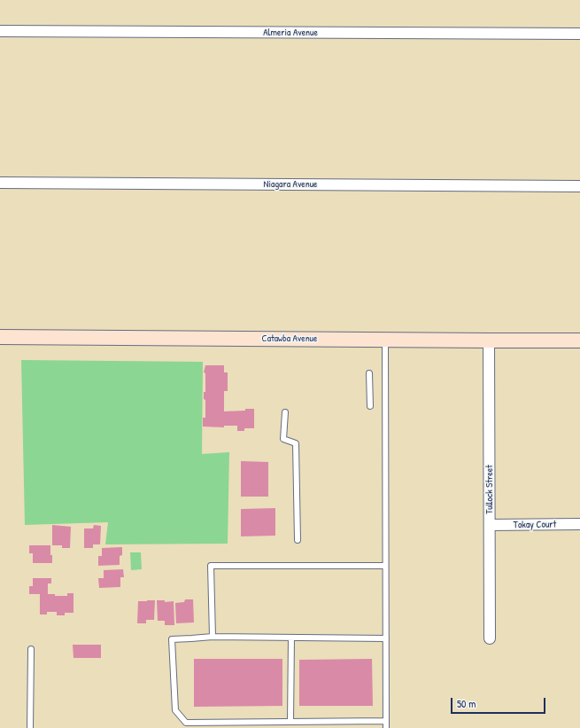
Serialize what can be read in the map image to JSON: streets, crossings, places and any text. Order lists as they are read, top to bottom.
{
  "streets": {
    "street": [
      "Almeria Avenue",
      "Niagara Avenue",
      "Catawba Avenue",
      "Tullock Street",
      "Tokay Court"
    ]
  },
  "crossings": [
    ["Catawba Avenue", "Tullock Street"],
    ["Tullock Street", "Tokay Court"]
  ],
  "scale_bar": "50 m"
}
